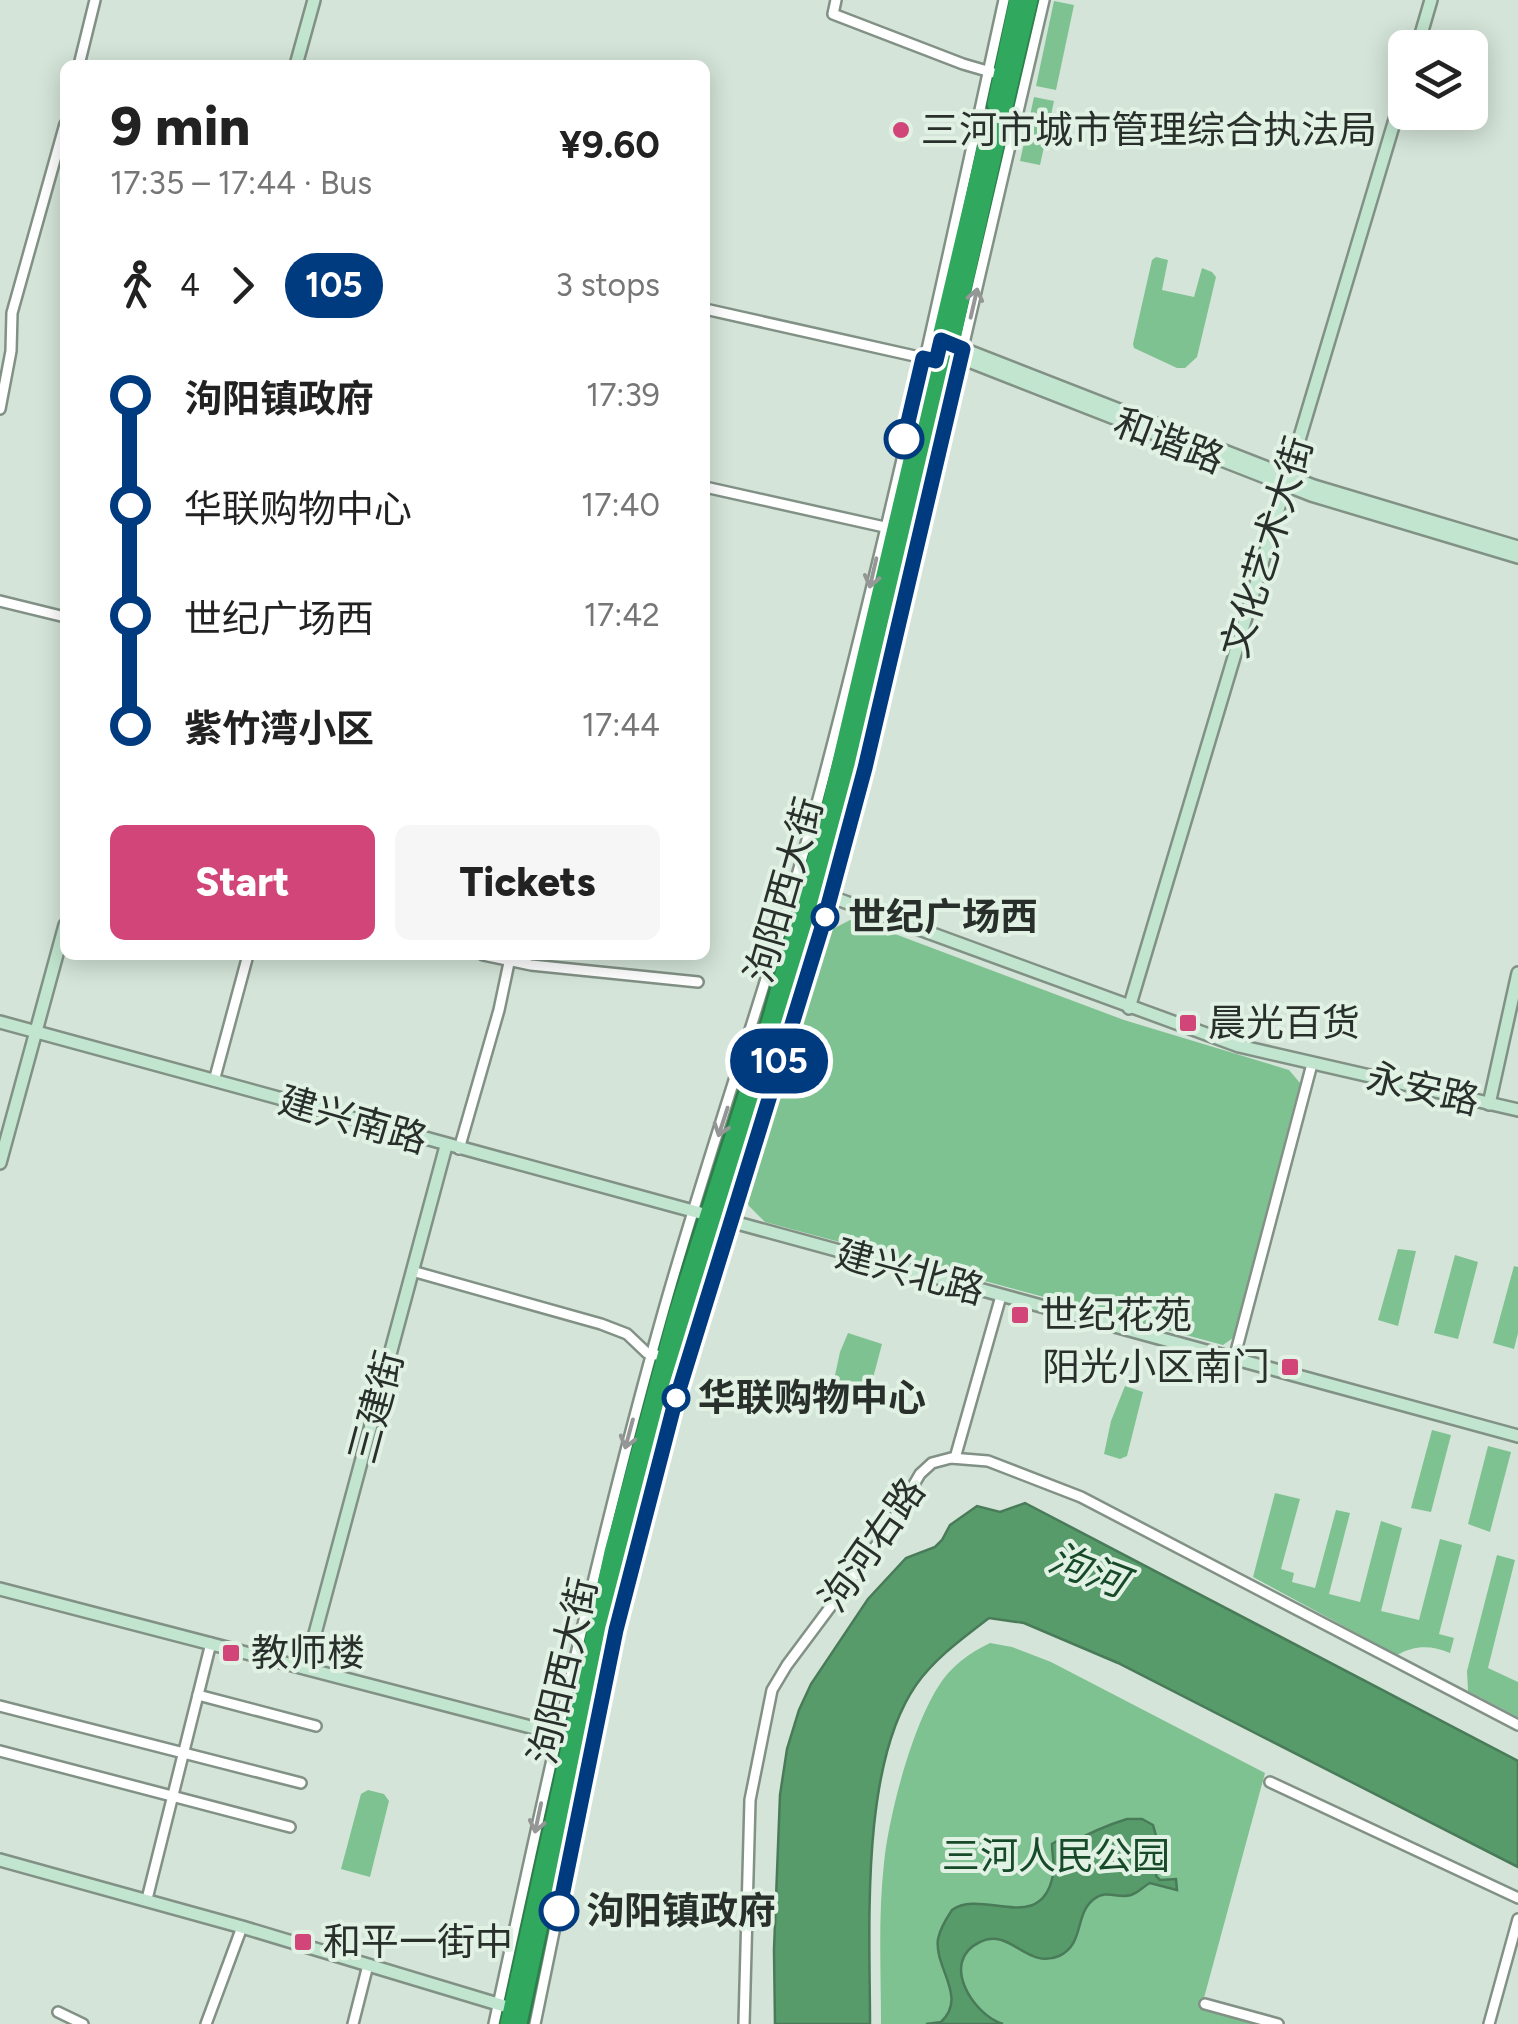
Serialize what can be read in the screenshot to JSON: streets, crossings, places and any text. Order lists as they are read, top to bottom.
{
  "streets": {
    "highway": ["泃阳西大街"],
    "street": [
      "和谐路",
      "文化艺术大街",
      "永安路",
      "建兴南路",
      "建兴北路",
      "三建街",
      "泃河右路"
    ]
  },
  "crossings": [
    ["和谐路", "文化艺术大街"],
    ["和谐路", "泃阳西大街"],
    ["文化艺术大街", "永安路"],
    ["泃阳西大街", "永安路"],
    ["泃阳西大街", "建兴南路"],
    ["泃阳西大街", "建兴北路"],
    ["建兴南路", "建兴北路"],
    ["建兴南路", "三建街"]
  ],
  "water": ["泃河"],
  "parks": ["三河人民公园"],
  "places": {
    "other": [
      "三河市城市管理综合执法局",
      "世纪广场西",
      "华联购物中心",
      "泃阳镇政府"
    ],
    "transit": [
      "晨光百货",
      "世纪花苑",
      "阳光小区南门",
      "教师楼",
      "和平一街中"
    ]
  },
  "lines": ["bus line 105"],
  "page": {
    "on_map": "105",
    "heading": ["9 min", "17:35 – 17:44 · Bus", "¥9.60"],
    "legs": ["4", "105", "3 stops"],
    "list": [
      {
        "name": "泃阳镇政府",
        "value": "17:39"
      },
      {
        "name": "华联购物中心",
        "value": "17:40"
      },
      {
        "name": "世纪广场西",
        "value": "17:42"
      },
      {
        "name": "紫竹湾小区",
        "value": "17:44"
      }
    ],
    "buttons": ["Start", "Tickets"]
  }
}
